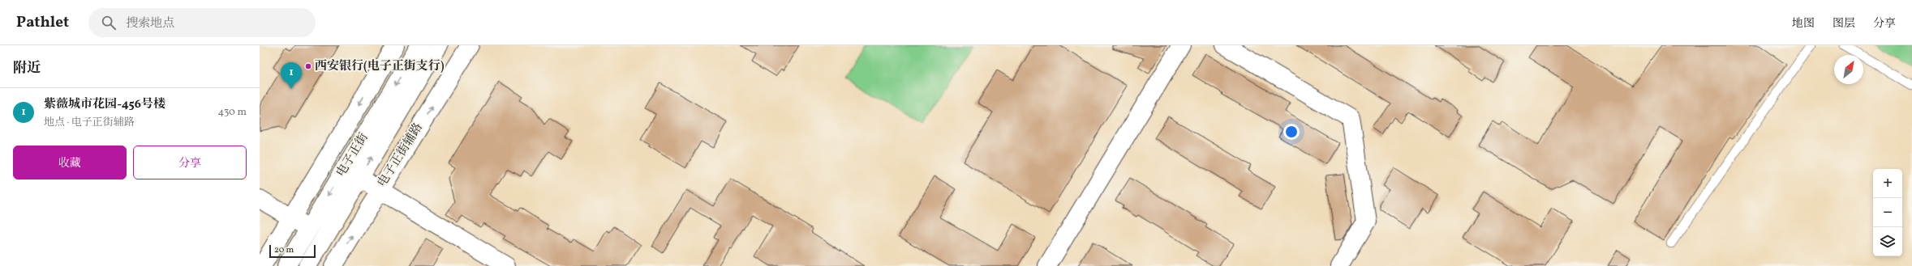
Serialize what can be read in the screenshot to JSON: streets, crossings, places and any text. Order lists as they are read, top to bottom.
{
  "streets": {
    "street": ["电子正街", "电子正街辅路"]
  },
  "places": ["西安银行(电子正街支行)"],
  "scale_bar": "20 m",
  "north": "top right",
  "page": {
    "header": "Pathlet",
    "search": "搜索地点",
    "nav": ["地图", "图层", "分享"],
    "heading": "附近",
    "pins": "1",
    "list": [
      {
        "mark": "1",
        "name": "紫薇城市花园-456号楼",
        "note": "地点 · 电子正街辅路",
        "value": "430 m"
      }
    ],
    "buttons": ["收藏", "分享"],
    "map_buttons": ["+", "−"],
    "scale": "20 m"
  }
}
